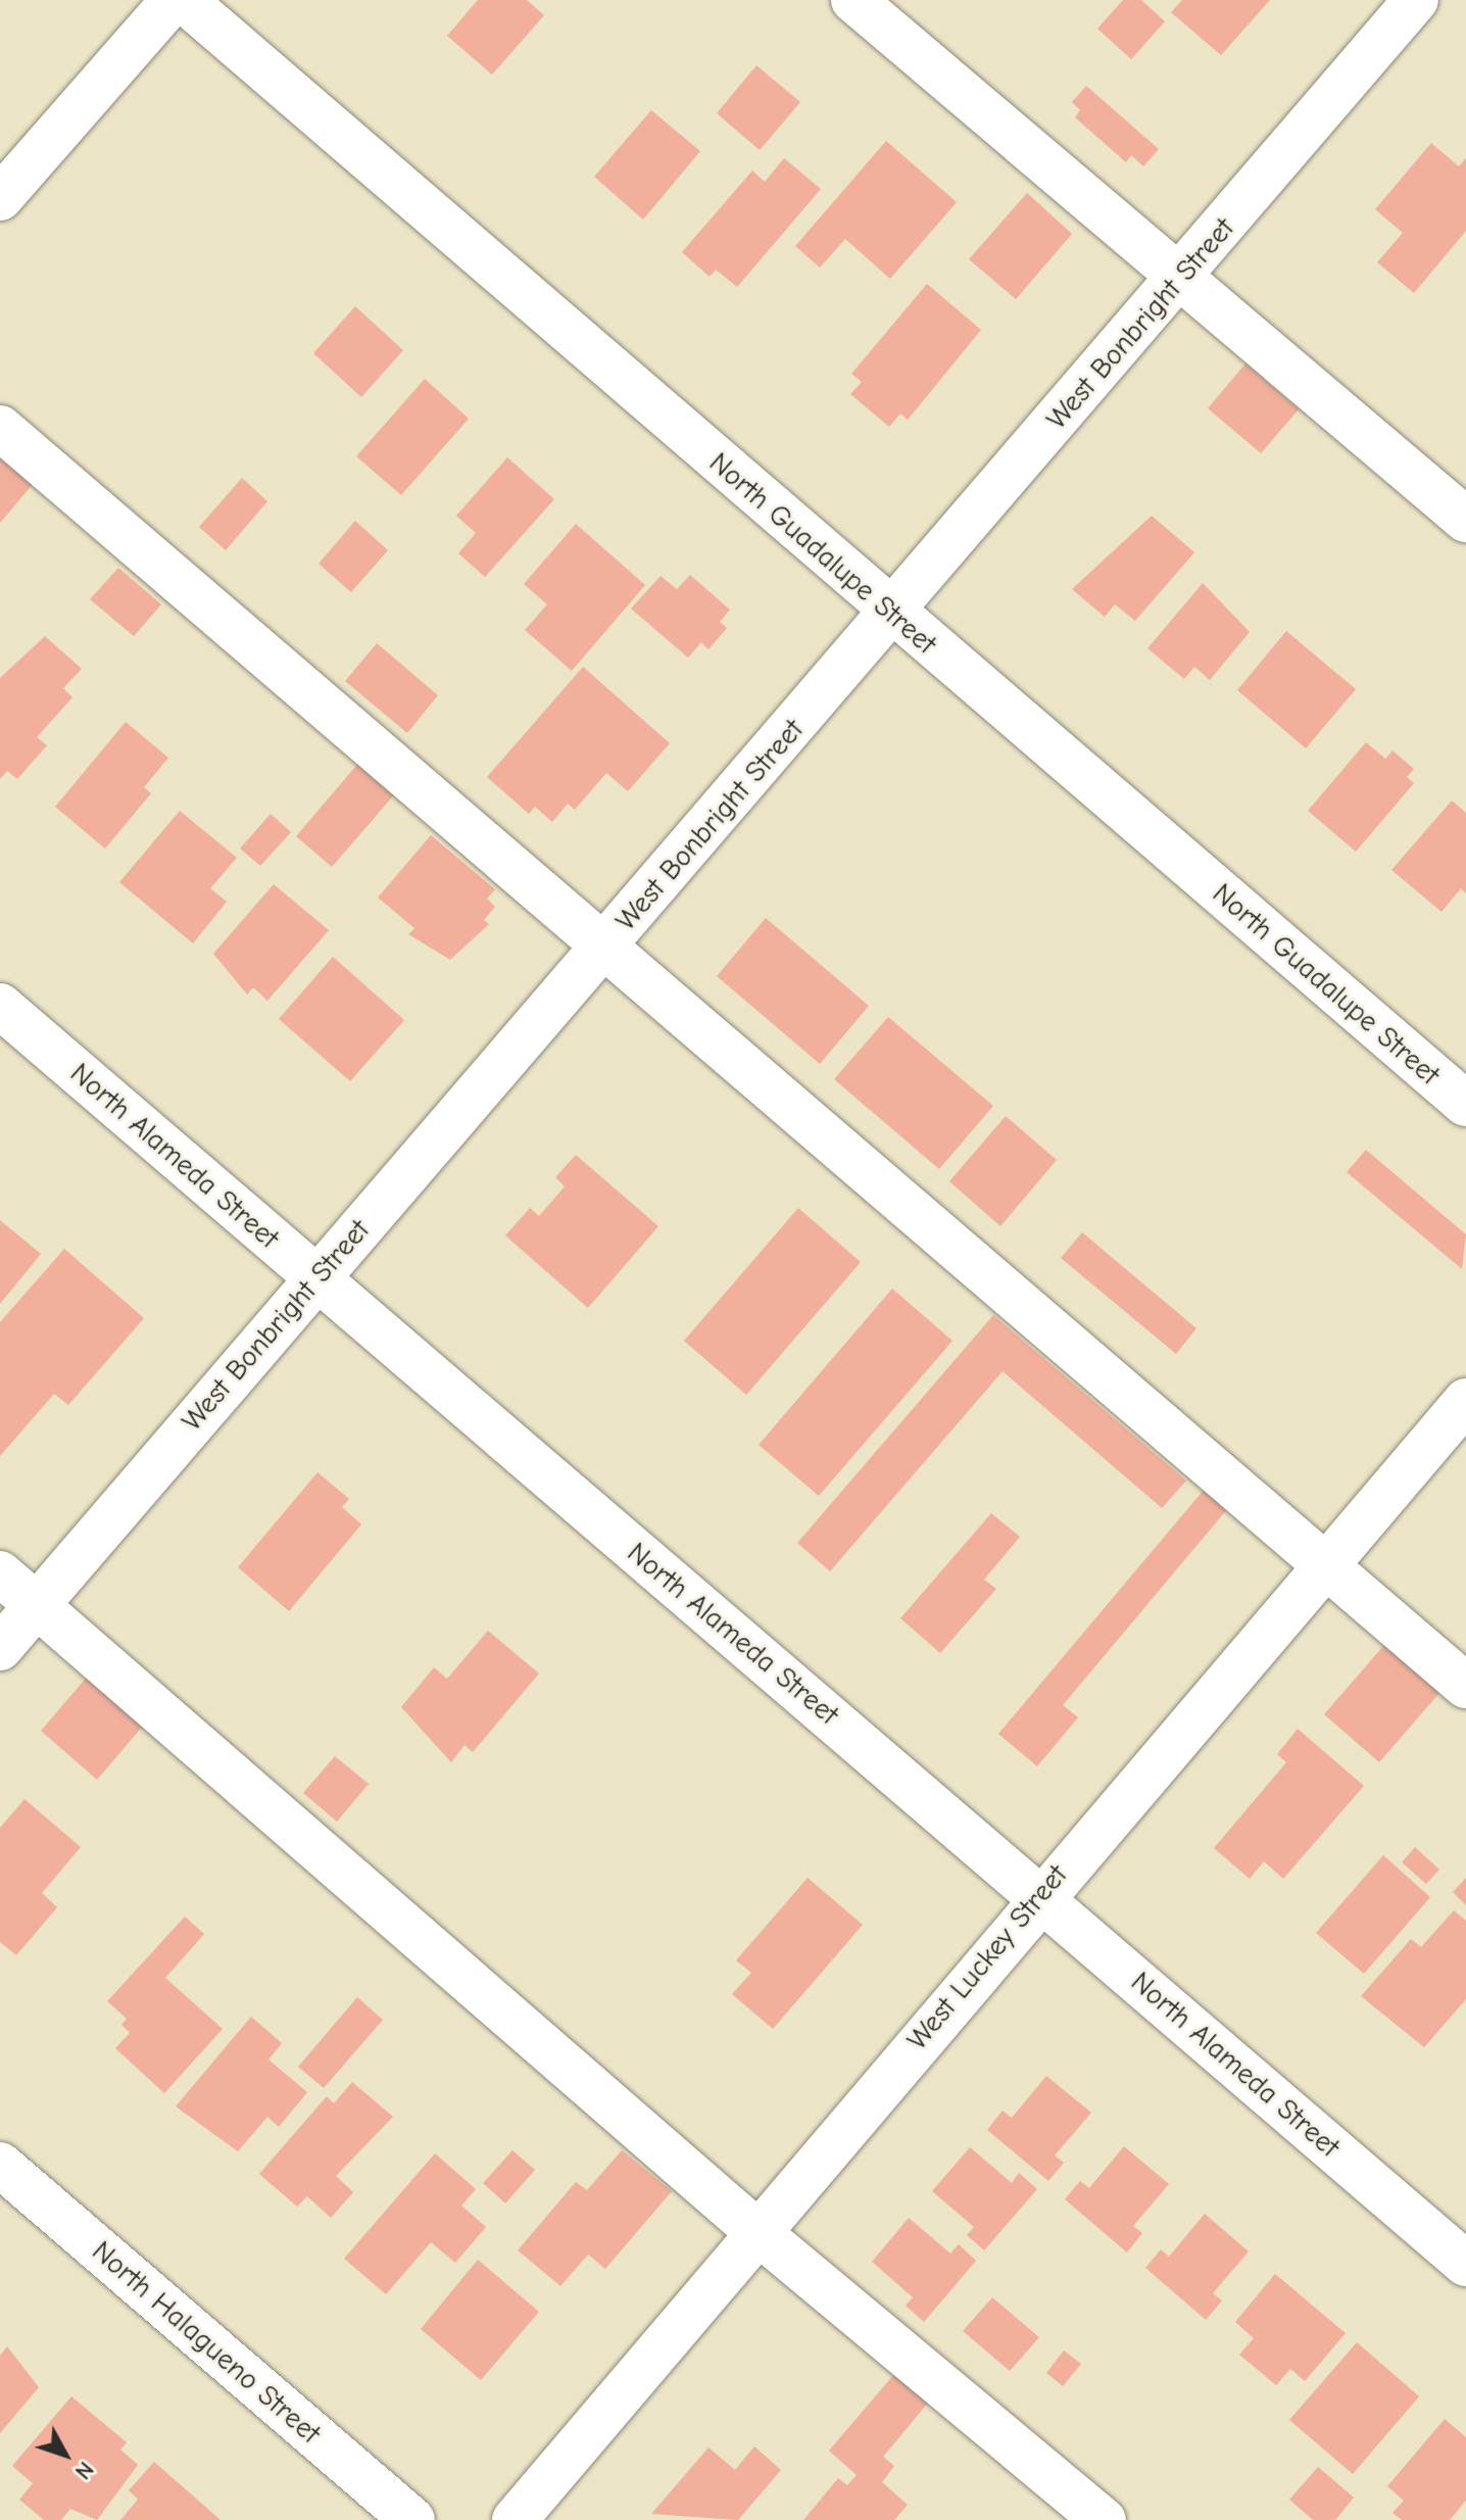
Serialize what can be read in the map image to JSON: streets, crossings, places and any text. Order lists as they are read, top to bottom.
{
  "streets": {
    "street": [
      "West Bonbright Street",
      "North Guadalupe Street",
      "North Alameda Street",
      "West Luckey Street",
      "North Halagueno Street"
    ]
  },
  "crossings": [
    ["West Bonbright Street", "North Guadalupe Street"],
    ["West Bonbright Street", "North Alameda Street"],
    ["North Alameda Street", "West Luckey Street"]
  ],
  "north": "bottom right"
}
